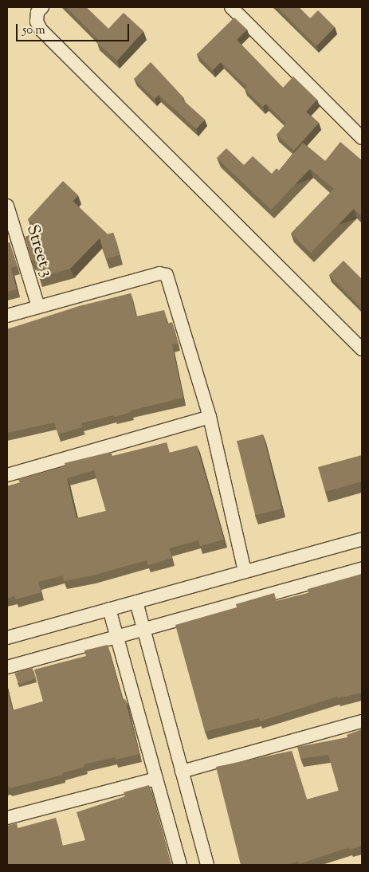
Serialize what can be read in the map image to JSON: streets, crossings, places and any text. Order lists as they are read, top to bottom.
{
  "streets": {
    "street": ["Street 3"]
  },
  "scale_bar": "50 m"
}
